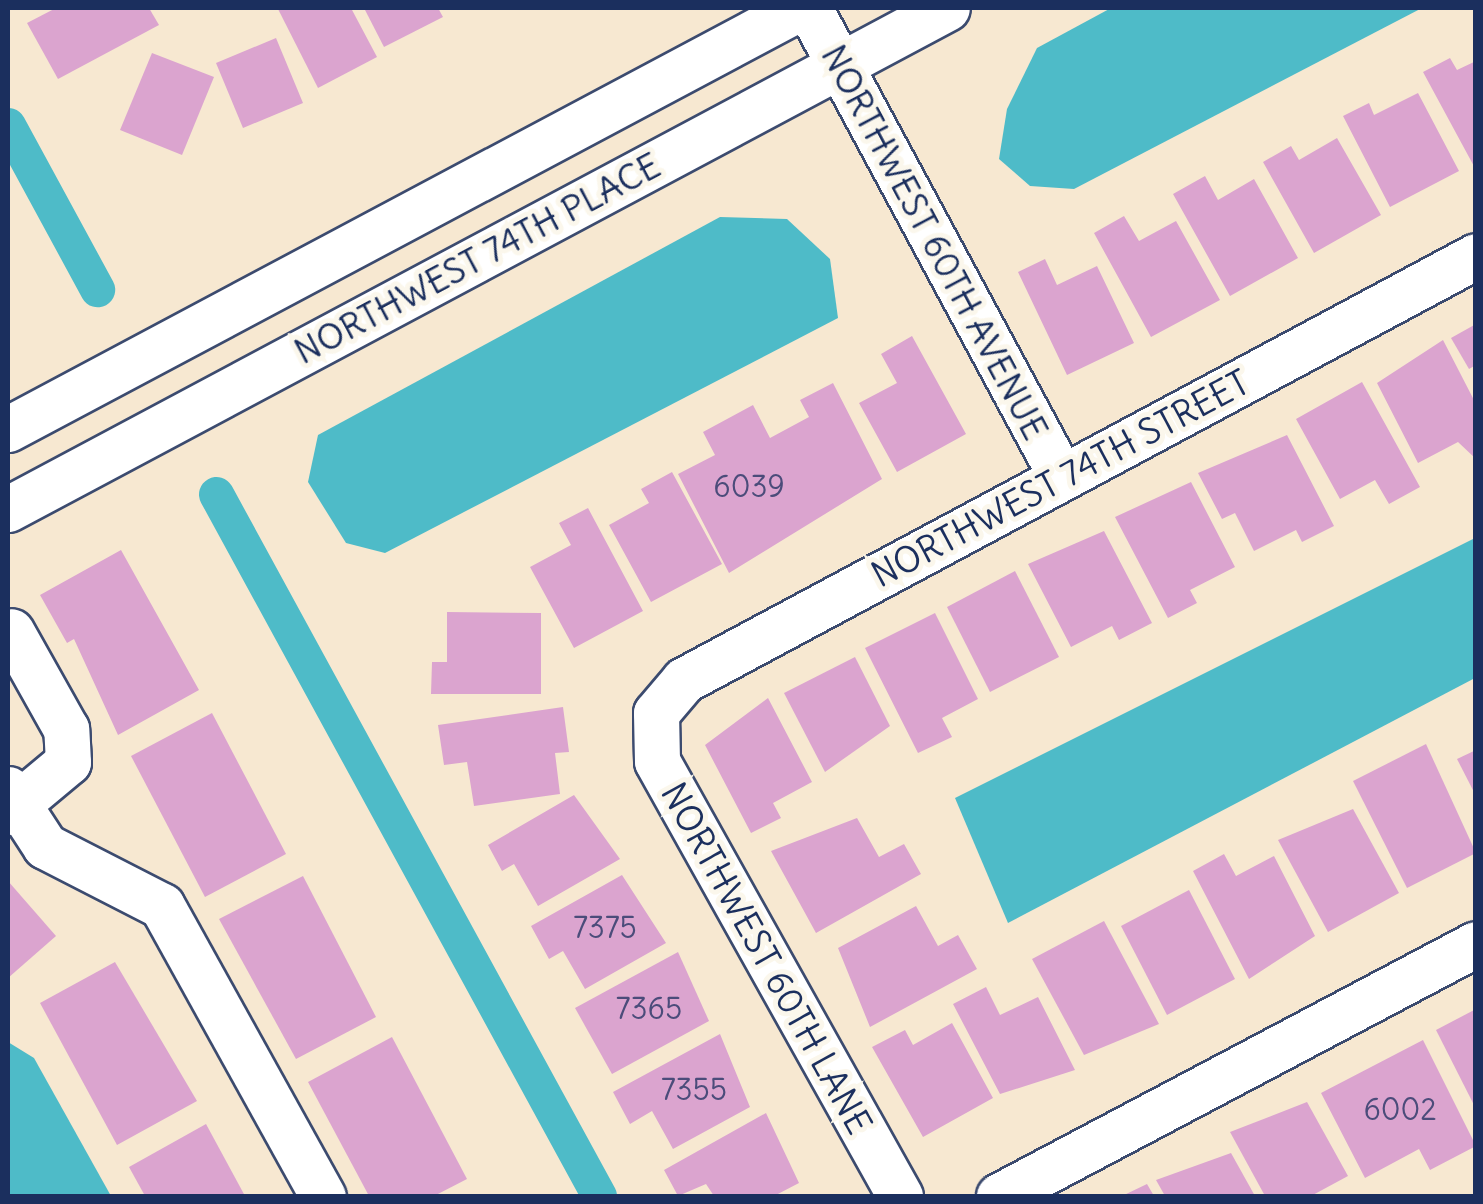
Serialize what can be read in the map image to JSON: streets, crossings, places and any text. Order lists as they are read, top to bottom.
{
  "streets": {
    "street": [
      "NORTHWEST 60TH AVENUE",
      "NORTHWEST 74TH PLACE",
      "NORTHWEST 74TH STREET",
      "NORTHWEST 60TH LANE"
    ]
  },
  "crossings": [
    ["NORTHWEST 60TH AVENUE", "NORTHWEST 74TH PLACE"],
    ["NORTHWEST 60TH AVENUE", "NORTHWEST 74TH STREET"],
    ["NORTHWEST 74TH STREET", "NORTHWEST 60TH LANE"]
  ],
  "house_numbers": [
    "6039",
    "7375",
    "7365",
    "7355",
    "6002"
  ]
}
